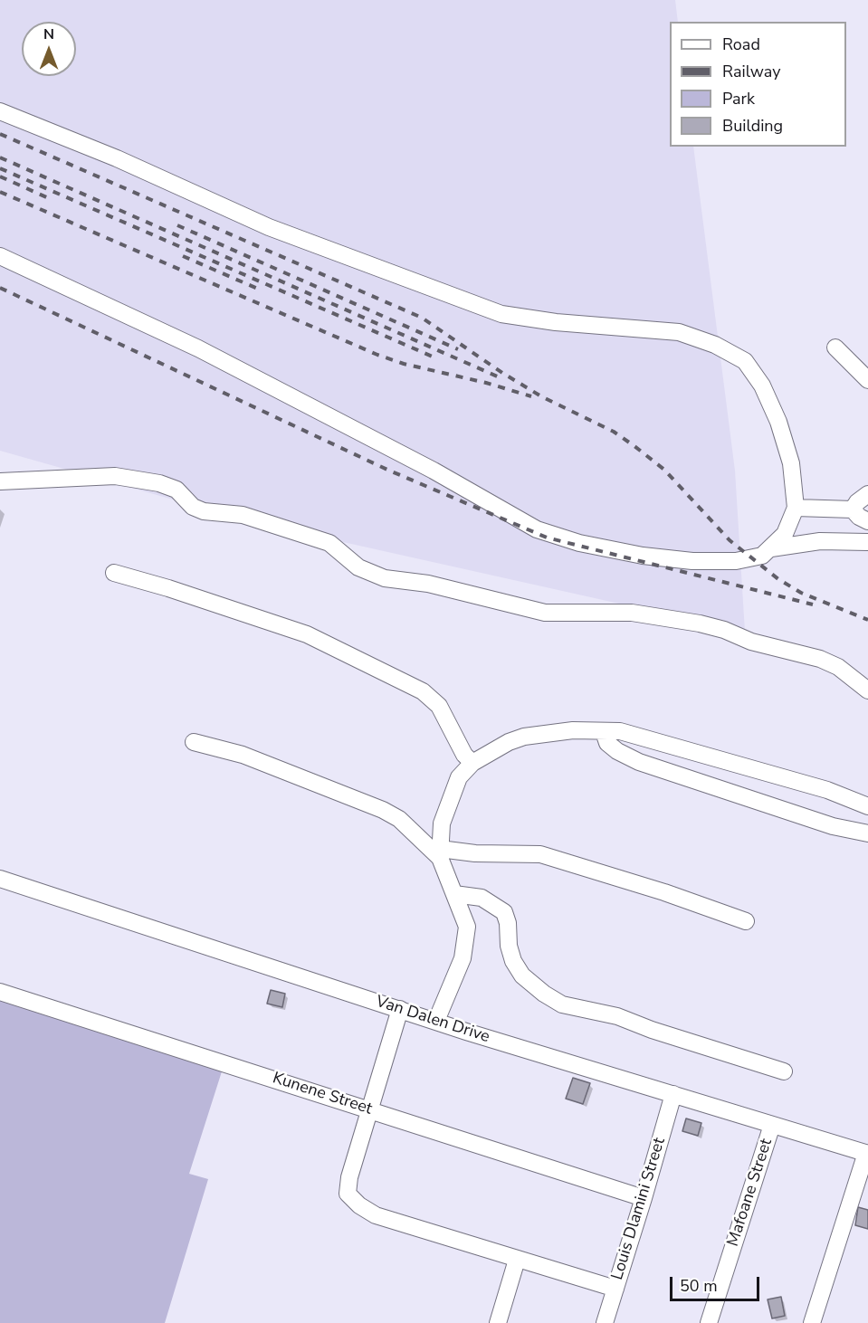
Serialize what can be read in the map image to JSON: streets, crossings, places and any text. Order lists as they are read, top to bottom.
{
  "streets": {
    "street": [
      "Van Dalen Drive",
      "Kunene Street",
      "Mafoane Street",
      "Louis Dlamini Street"
    ]
  },
  "crossings": [
    ["Van Dalen Drive", "Mafoane Street"],
    ["Van Dalen Drive", "Louis Dlamini Street"],
    ["Kunene Street", "Louis Dlamini Street"]
  ],
  "legend": [
    "Road",
    "Railway",
    "Park",
    "Building"
  ],
  "scale_bar": "50 m",
  "north": "top"
}
